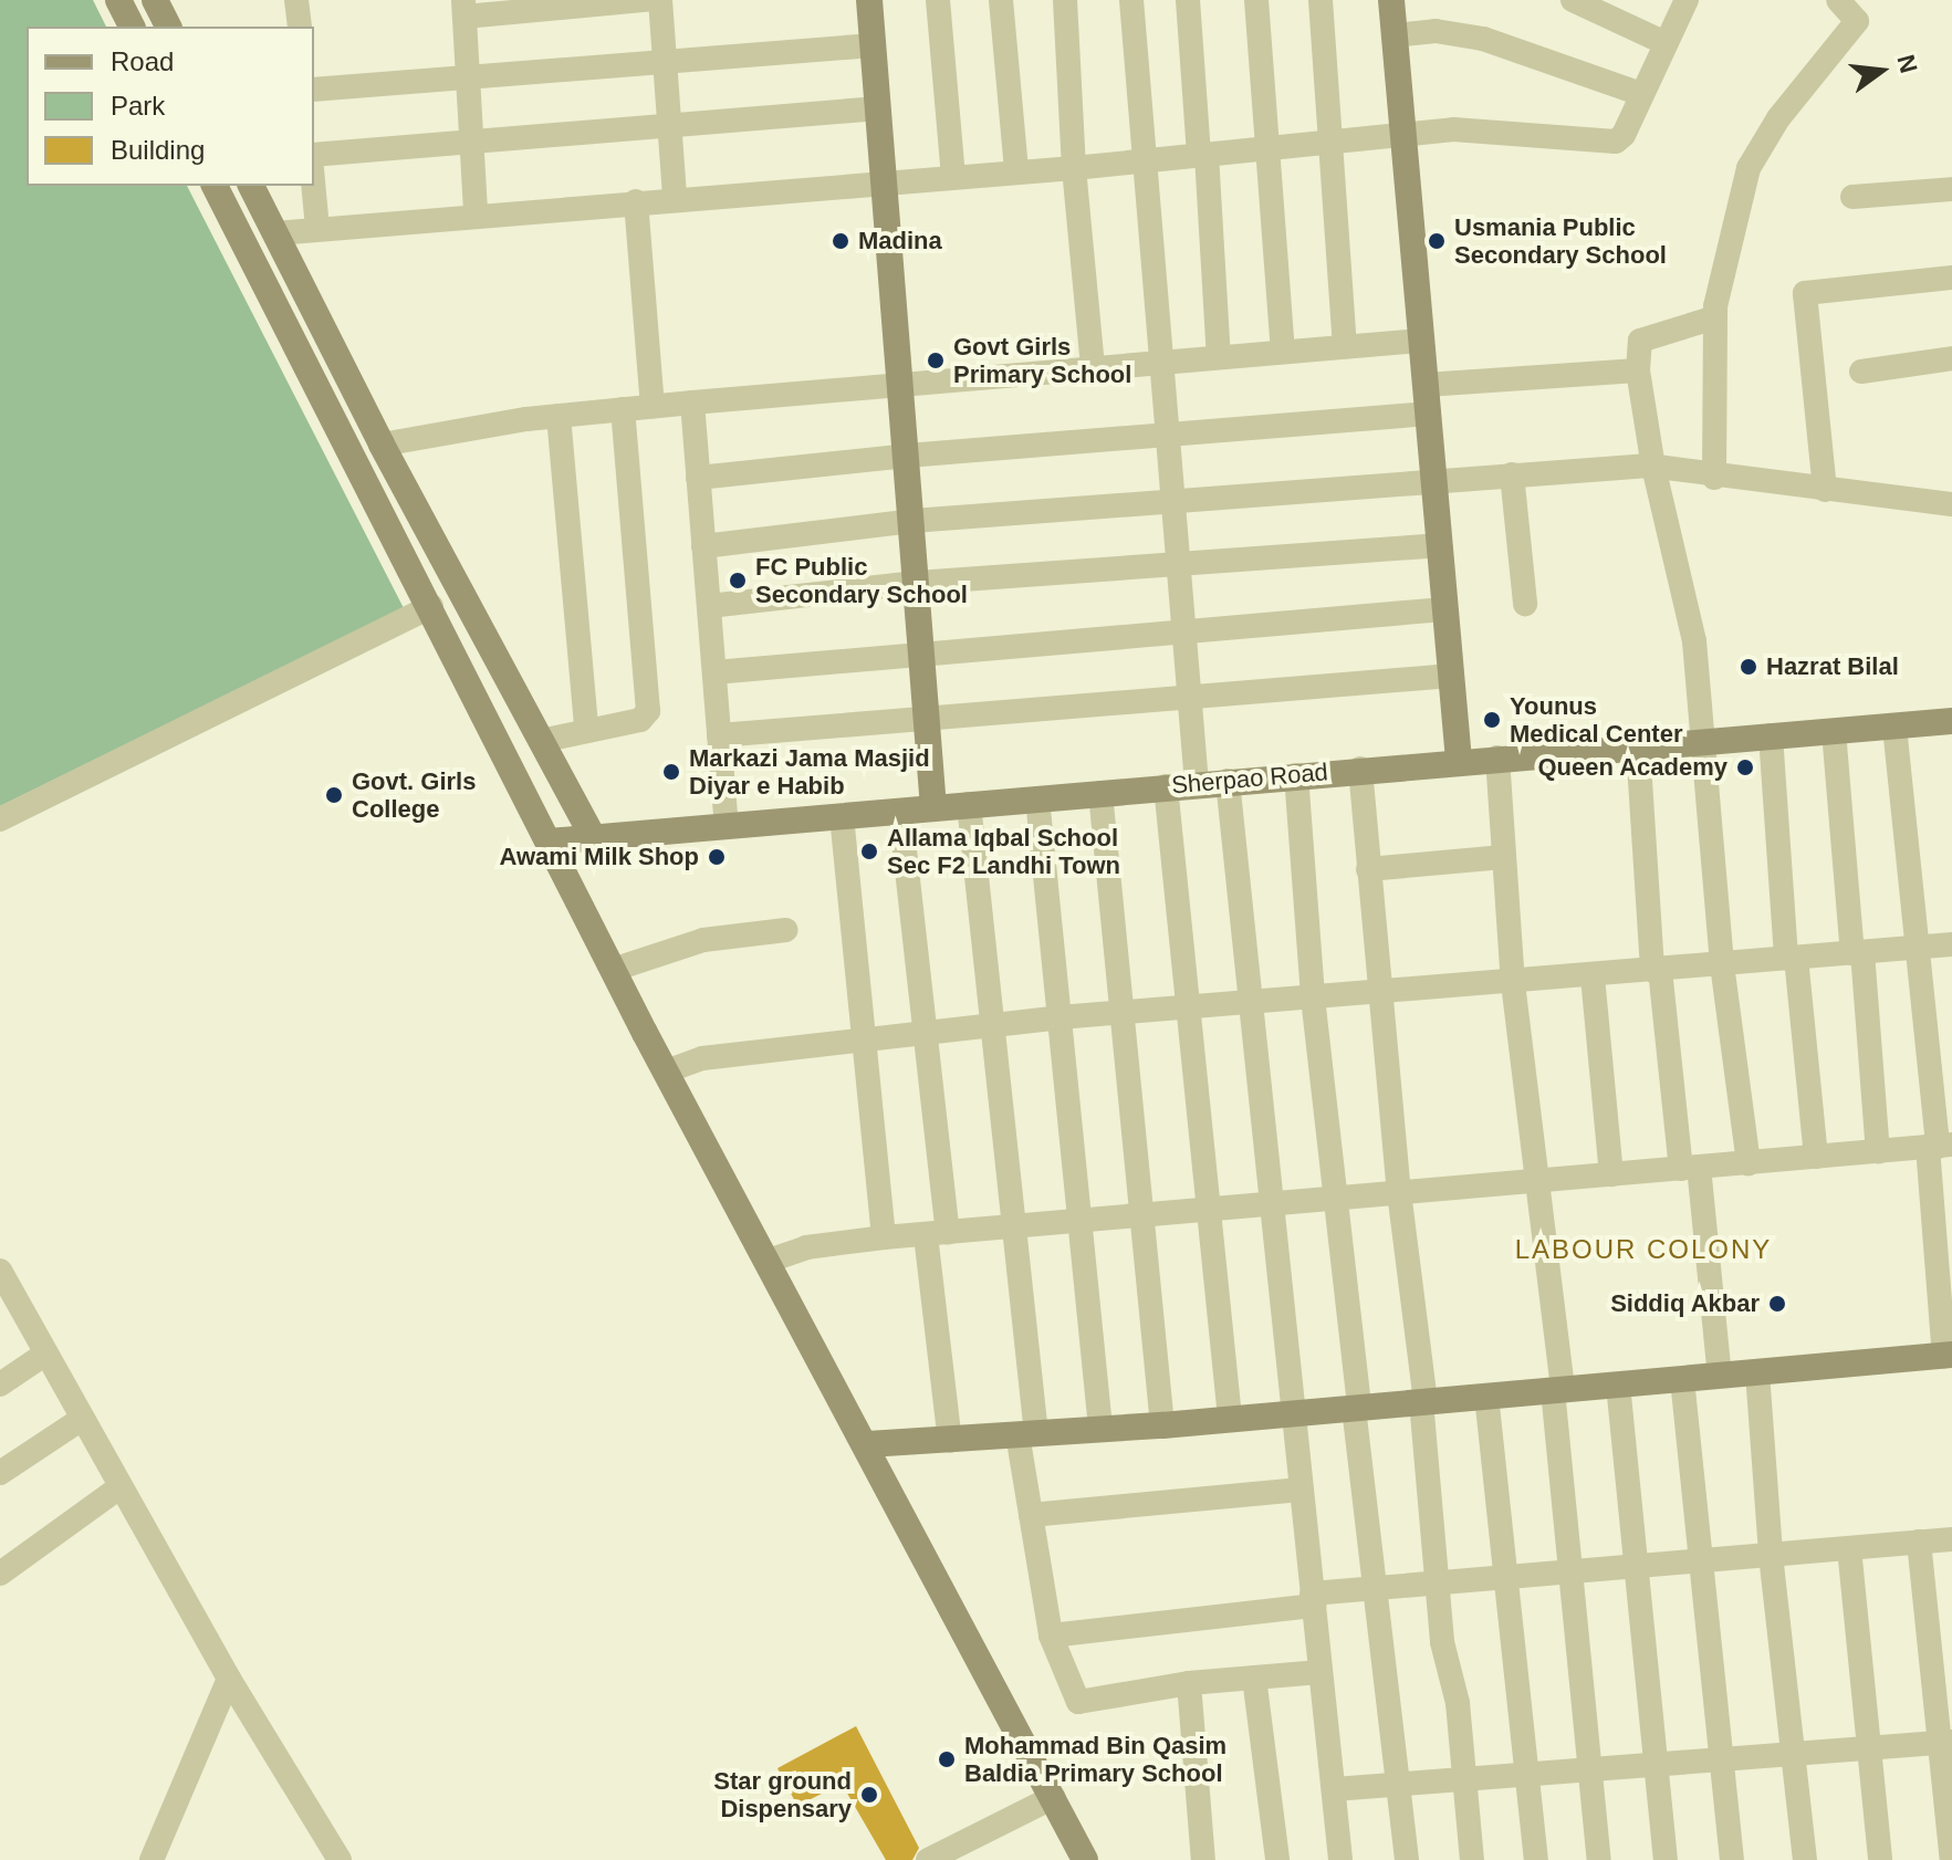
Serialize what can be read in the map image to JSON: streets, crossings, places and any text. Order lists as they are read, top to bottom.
{
  "streets": {
    "street": ["Sherpao Road"]
  },
  "districts": ["LABOUR COLONY"],
  "places": [
    "Madina",
    "Usmania Public Secondary School",
    "Govt Girls Primary School",
    "FC Public Secondary School",
    "Hazrat Bilal",
    "Younus Medical Center",
    "Queen Academy",
    "Markazi Jama Masjid Diyar e Habib",
    "Govt. Girls College",
    "Allama Iqbal School Sec F2 Landhi Town",
    "Awami Milk Shop",
    "Siddiq Akbar",
    "Mohammad Bin Qasim Baldia Primary School",
    "Star ground Dispensary"
  ],
  "legend": ["Road", "Park", "Building"],
  "north": "right"
}
